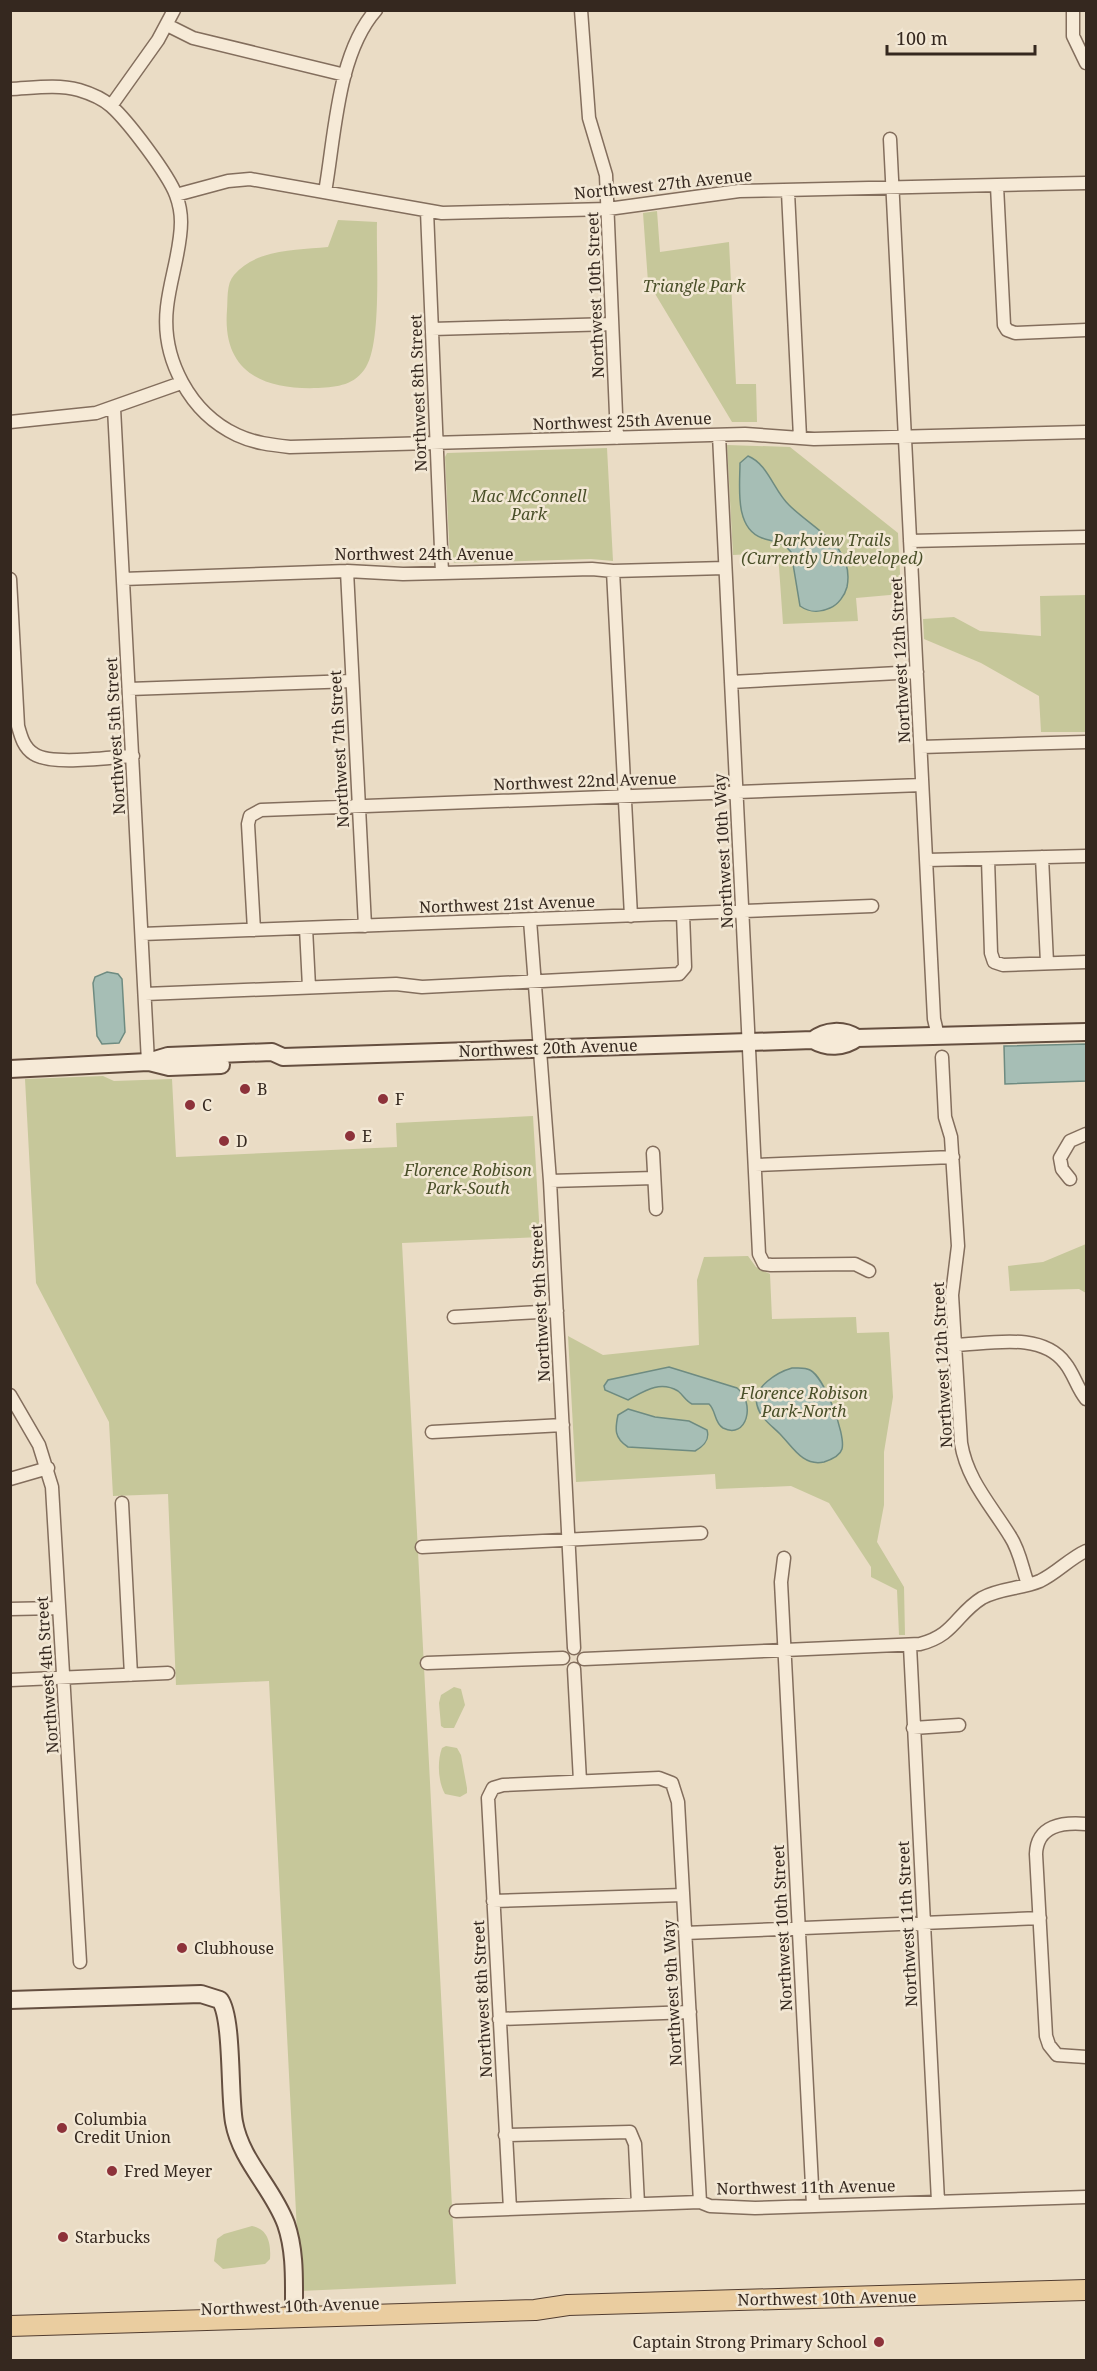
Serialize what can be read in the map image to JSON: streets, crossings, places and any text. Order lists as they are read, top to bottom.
{
  "streets": {
    "main road": ["Northwest 10th Avenue"],
    "street": [
      "Northwest 27th Avenue",
      "Northwest 10th Street",
      "Northwest 8th Street",
      "Northwest 25th Avenue",
      "Northwest 24th Avenue",
      "Northwest 12th Street",
      "Northwest 5th Street",
      "Northwest 7th Street",
      "Northwest 22nd Avenue",
      "Northwest 10th Way",
      "Northwest 21st Avenue",
      "Northwest 20th Avenue",
      "Northwest 9th Street",
      "Northwest 4th Street",
      "Northwest 11th Street",
      "Northwest 9th Way",
      "Northwest 11th Avenue"
    ]
  },
  "crossings": [
    ["Northwest 27th Avenue", "Northwest 10th Street"],
    ["Northwest 27th Avenue", "Northwest 8th Street"],
    ["Northwest 27th Avenue", "Northwest 12th Street"],
    ["Northwest 10th Street", "Northwest 25th Avenue"],
    ["Northwest 10th Street", "Northwest 11th Avenue"],
    ["Northwest 8th Street", "Northwest 25th Avenue"],
    ["Northwest 8th Street", "Northwest 24th Avenue"],
    ["Northwest 8th Street", "Northwest 9th Way"],
    ["Northwest 8th Street", "Northwest 11th Avenue"],
    ["Northwest 25th Avenue", "Northwest 12th Street"],
    ["Northwest 25th Avenue", "Northwest 10th Way"],
    ["Northwest 24th Avenue", "Northwest 5th Street"],
    ["Northwest 24th Avenue", "Northwest 7th Street"],
    ["Northwest 24th Avenue", "Northwest 10th Way"],
    ["Northwest 12th Street", "Northwest 22nd Avenue"],
    ["Northwest 12th Street", "Northwest 20th Avenue"],
    ["Northwest 5th Street", "Northwest 21st Avenue"],
    ["Northwest 5th Street", "Northwest 20th Avenue"],
    ["Northwest 7th Street", "Northwest 22nd Avenue"],
    ["Northwest 7th Street", "Northwest 21st Avenue"],
    ["Northwest 22nd Avenue", "Northwest 10th Way"],
    ["Northwest 22nd Avenue", "Northwest 21st Avenue"],
    ["Northwest 10th Way", "Northwest 21st Avenue"],
    ["Northwest 10th Way", "Northwest 20th Avenue"],
    ["Northwest 21st Avenue", "Northwest 9th Street"],
    ["Northwest 20th Avenue", "Northwest 9th Street"],
    ["Northwest 11th Street", "Northwest 11th Avenue"],
    ["Northwest 9th Way", "Northwest 11th Avenue"]
  ],
  "parks": [
    "Triangle Park",
    "Mac McConnell Park",
    "Parkview Trails (Currently Undeveloped)",
    "Florence Robison Park-South",
    "Florence Robison Park-North"
  ],
  "places": [
    "B",
    "F",
    "C",
    "E",
    "D",
    "Clubhouse",
    "Columbia Credit Union",
    "Fred Meyer",
    "Starbucks",
    "Captain Strong Primary School"
  ],
  "scale_bar": "100 m"
}
